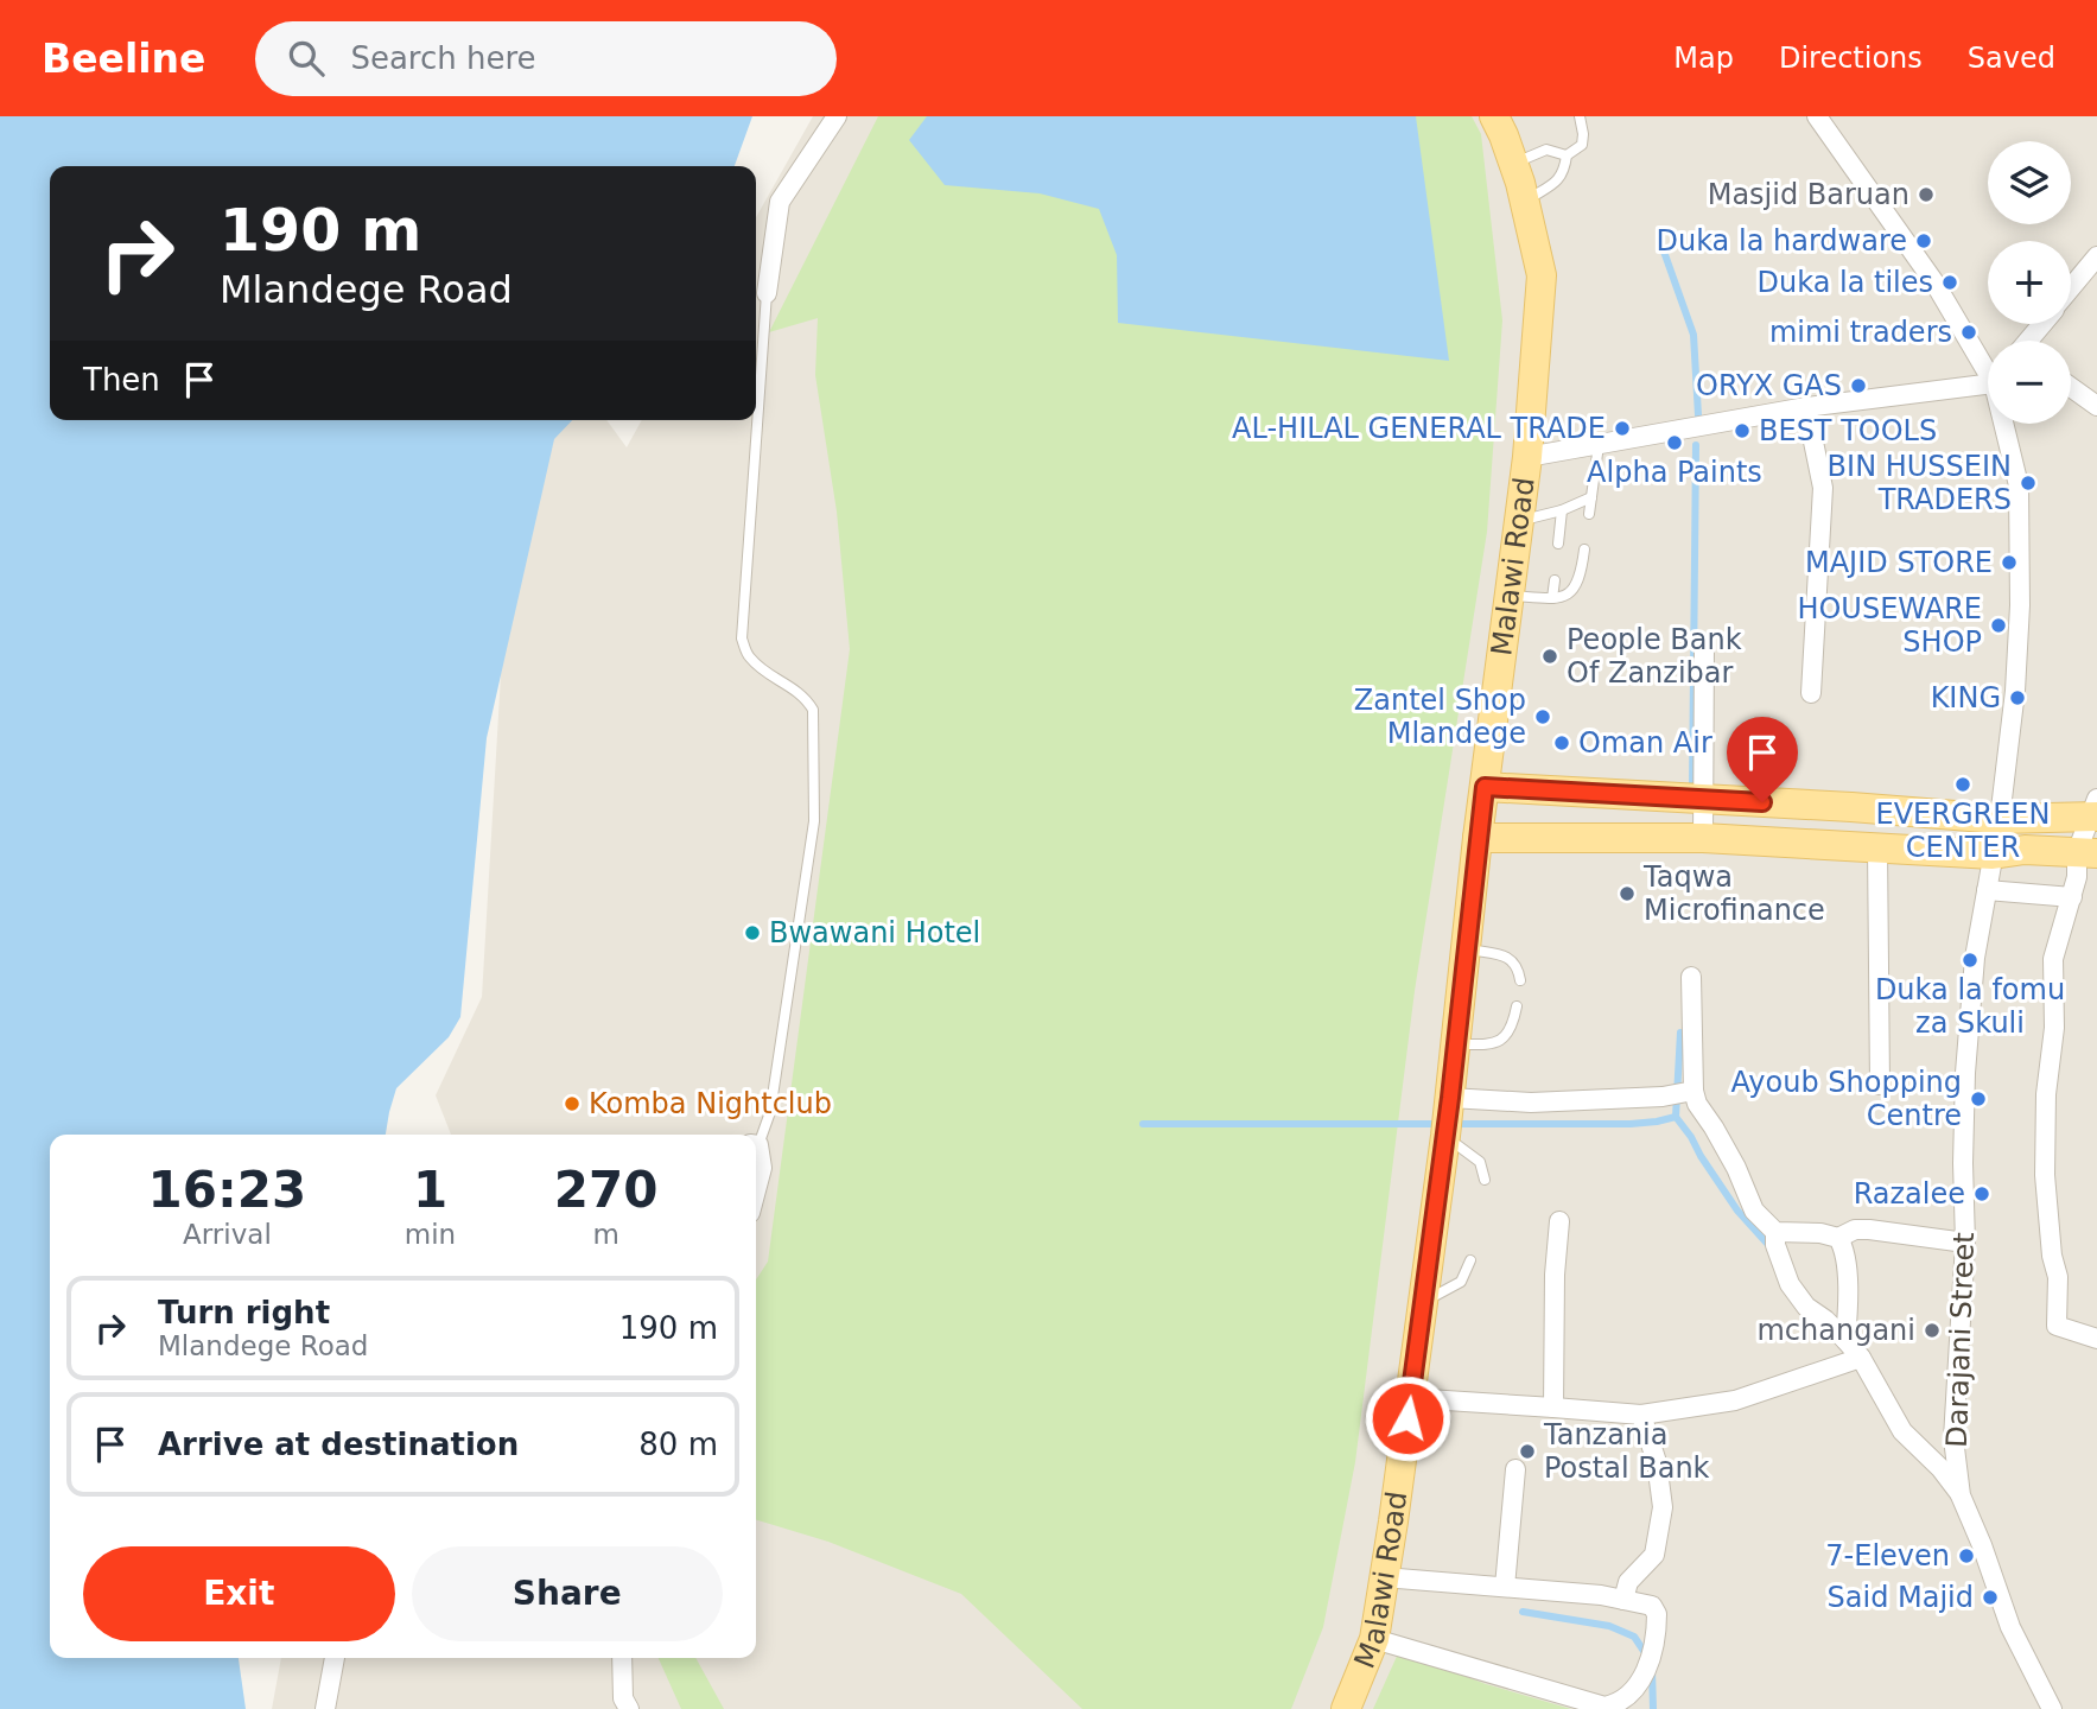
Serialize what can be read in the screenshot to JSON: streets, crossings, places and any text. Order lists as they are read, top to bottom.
{
  "streets": {
    "main road": ["Malawi Road"],
    "street": ["Darajani Street"]
  },
  "places": [
    "Masjid Baruan",
    "Duka la hardware",
    "Duka la tiles",
    "mimi traders",
    "ORYX GAS",
    "AL-HILAL GENERAL TRADE",
    "BEST TOOLS",
    "Alpha Paints",
    "BIN HUSSEIN TRADERS",
    "MAJID STORE",
    "HOUSEWARE SHOP",
    "People Bank Of Zanzibar",
    "KING",
    "Zantel Shop Mlandege",
    "Oman Air",
    "EVERGREEN CENTER",
    "Taqwa Microfinance",
    "Bwawani Hotel",
    "Duka la fomu za Skuli",
    "Ayoub Shopping Centre",
    "Komba Nightclub",
    "Razalee",
    "mchangani",
    "Tanzania Postal Bank",
    "7-Eleven",
    "Said Majid"
  ],
  "page": {
    "header": "Beeline",
    "search": "Search here",
    "nav": ["Map", "Directions", "Saved"],
    "map_buttons": ["+", "−"],
    "turn": ["190 m", "Mlandege Road"],
    "then": "Then",
    "eta": [
      "16:23",
      "Arrival",
      "1",
      "min",
      "270",
      "m"
    ],
    "list": [
      {
        "name": "Turn right",
        "note": "Mlandege Road",
        "value": "190 m"
      },
      {
        "name": "Arrive at destination",
        "value": "80 m"
      }
    ],
    "buttons": ["Exit", "Share"]
  }
}
